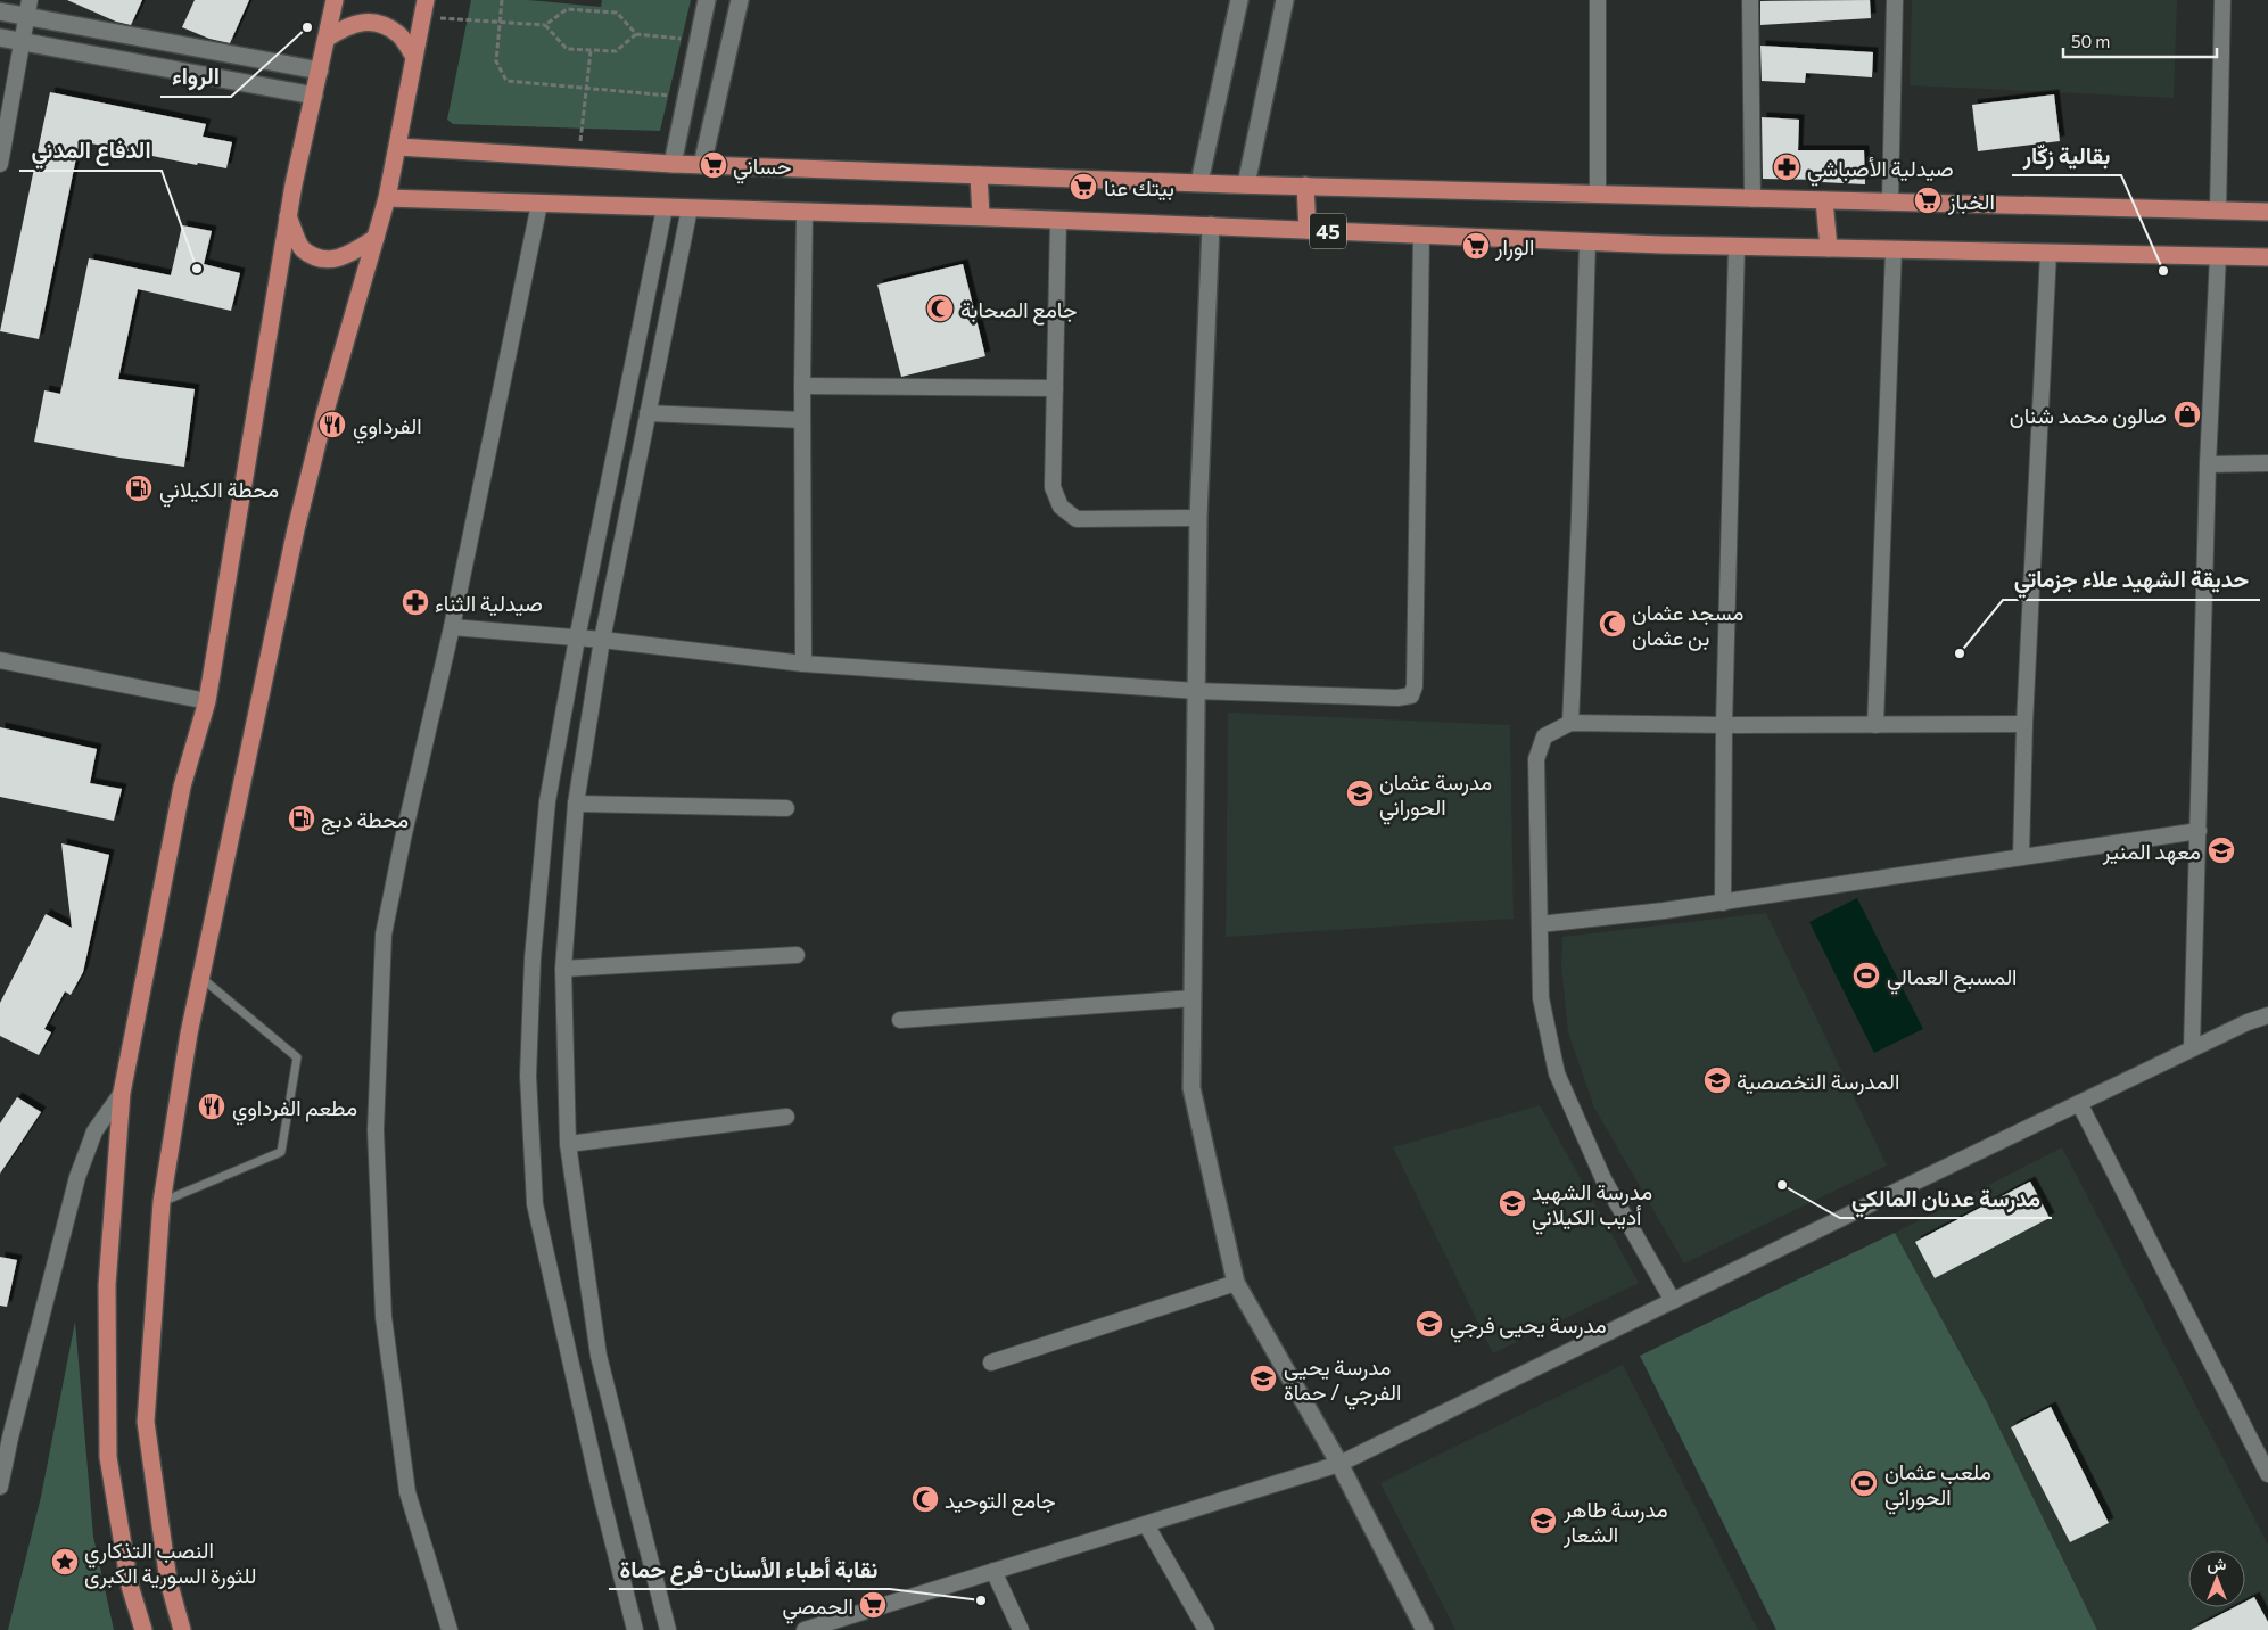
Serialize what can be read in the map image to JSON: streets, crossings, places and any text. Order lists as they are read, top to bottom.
{
  "streets": {
    "main road": ["45"]
  },
  "places": {
    "other": [
      "الرواء",
      "الدفاع المدني",
      "بقالية زكّار",
      "حديقة الشهيد علاء جزماتي",
      "مدرسة عدنان المالكي",
      "نقابة أطباء الأسنان-فرع حماة"
    ],
    "supermarket": [
      "حساني",
      "بيتك عنا",
      "الخباز",
      "الورار",
      "الحمصي"
    ],
    "pharmacy": ["صيدلية الأصباشي", "صيدلية الثناء"],
    "mosque": ["جامع الصحابة", "مسجد عثمان بن عثمان", "جامع التوحيد"],
    "shop": ["صالون محمد شنان"],
    "restaurant": ["الفرداوي", "مطعم الفرداوي"],
    "fuel station": ["محطة الكيلاني", "محطة دبج"],
    "school or university": [
      "مدرسة عثمان الحوراني",
      "معهد المنير",
      "المدرسة التخصصية",
      "مدرسة الشهيد أديب الكيلاني",
      "مدرسة يحيى فرجي",
      "مدرسة يحيى الفرجي / حماة",
      "مدرسة طاهر الشعار"
    ],
    "sports": ["المسبح العمالي", "ملعب عثمان الحوراني"],
    "place": ["النصب التذكاري للثورة السورية الكبرى"]
  },
  "scale_bar": "50 m",
  "north": "top"
}
